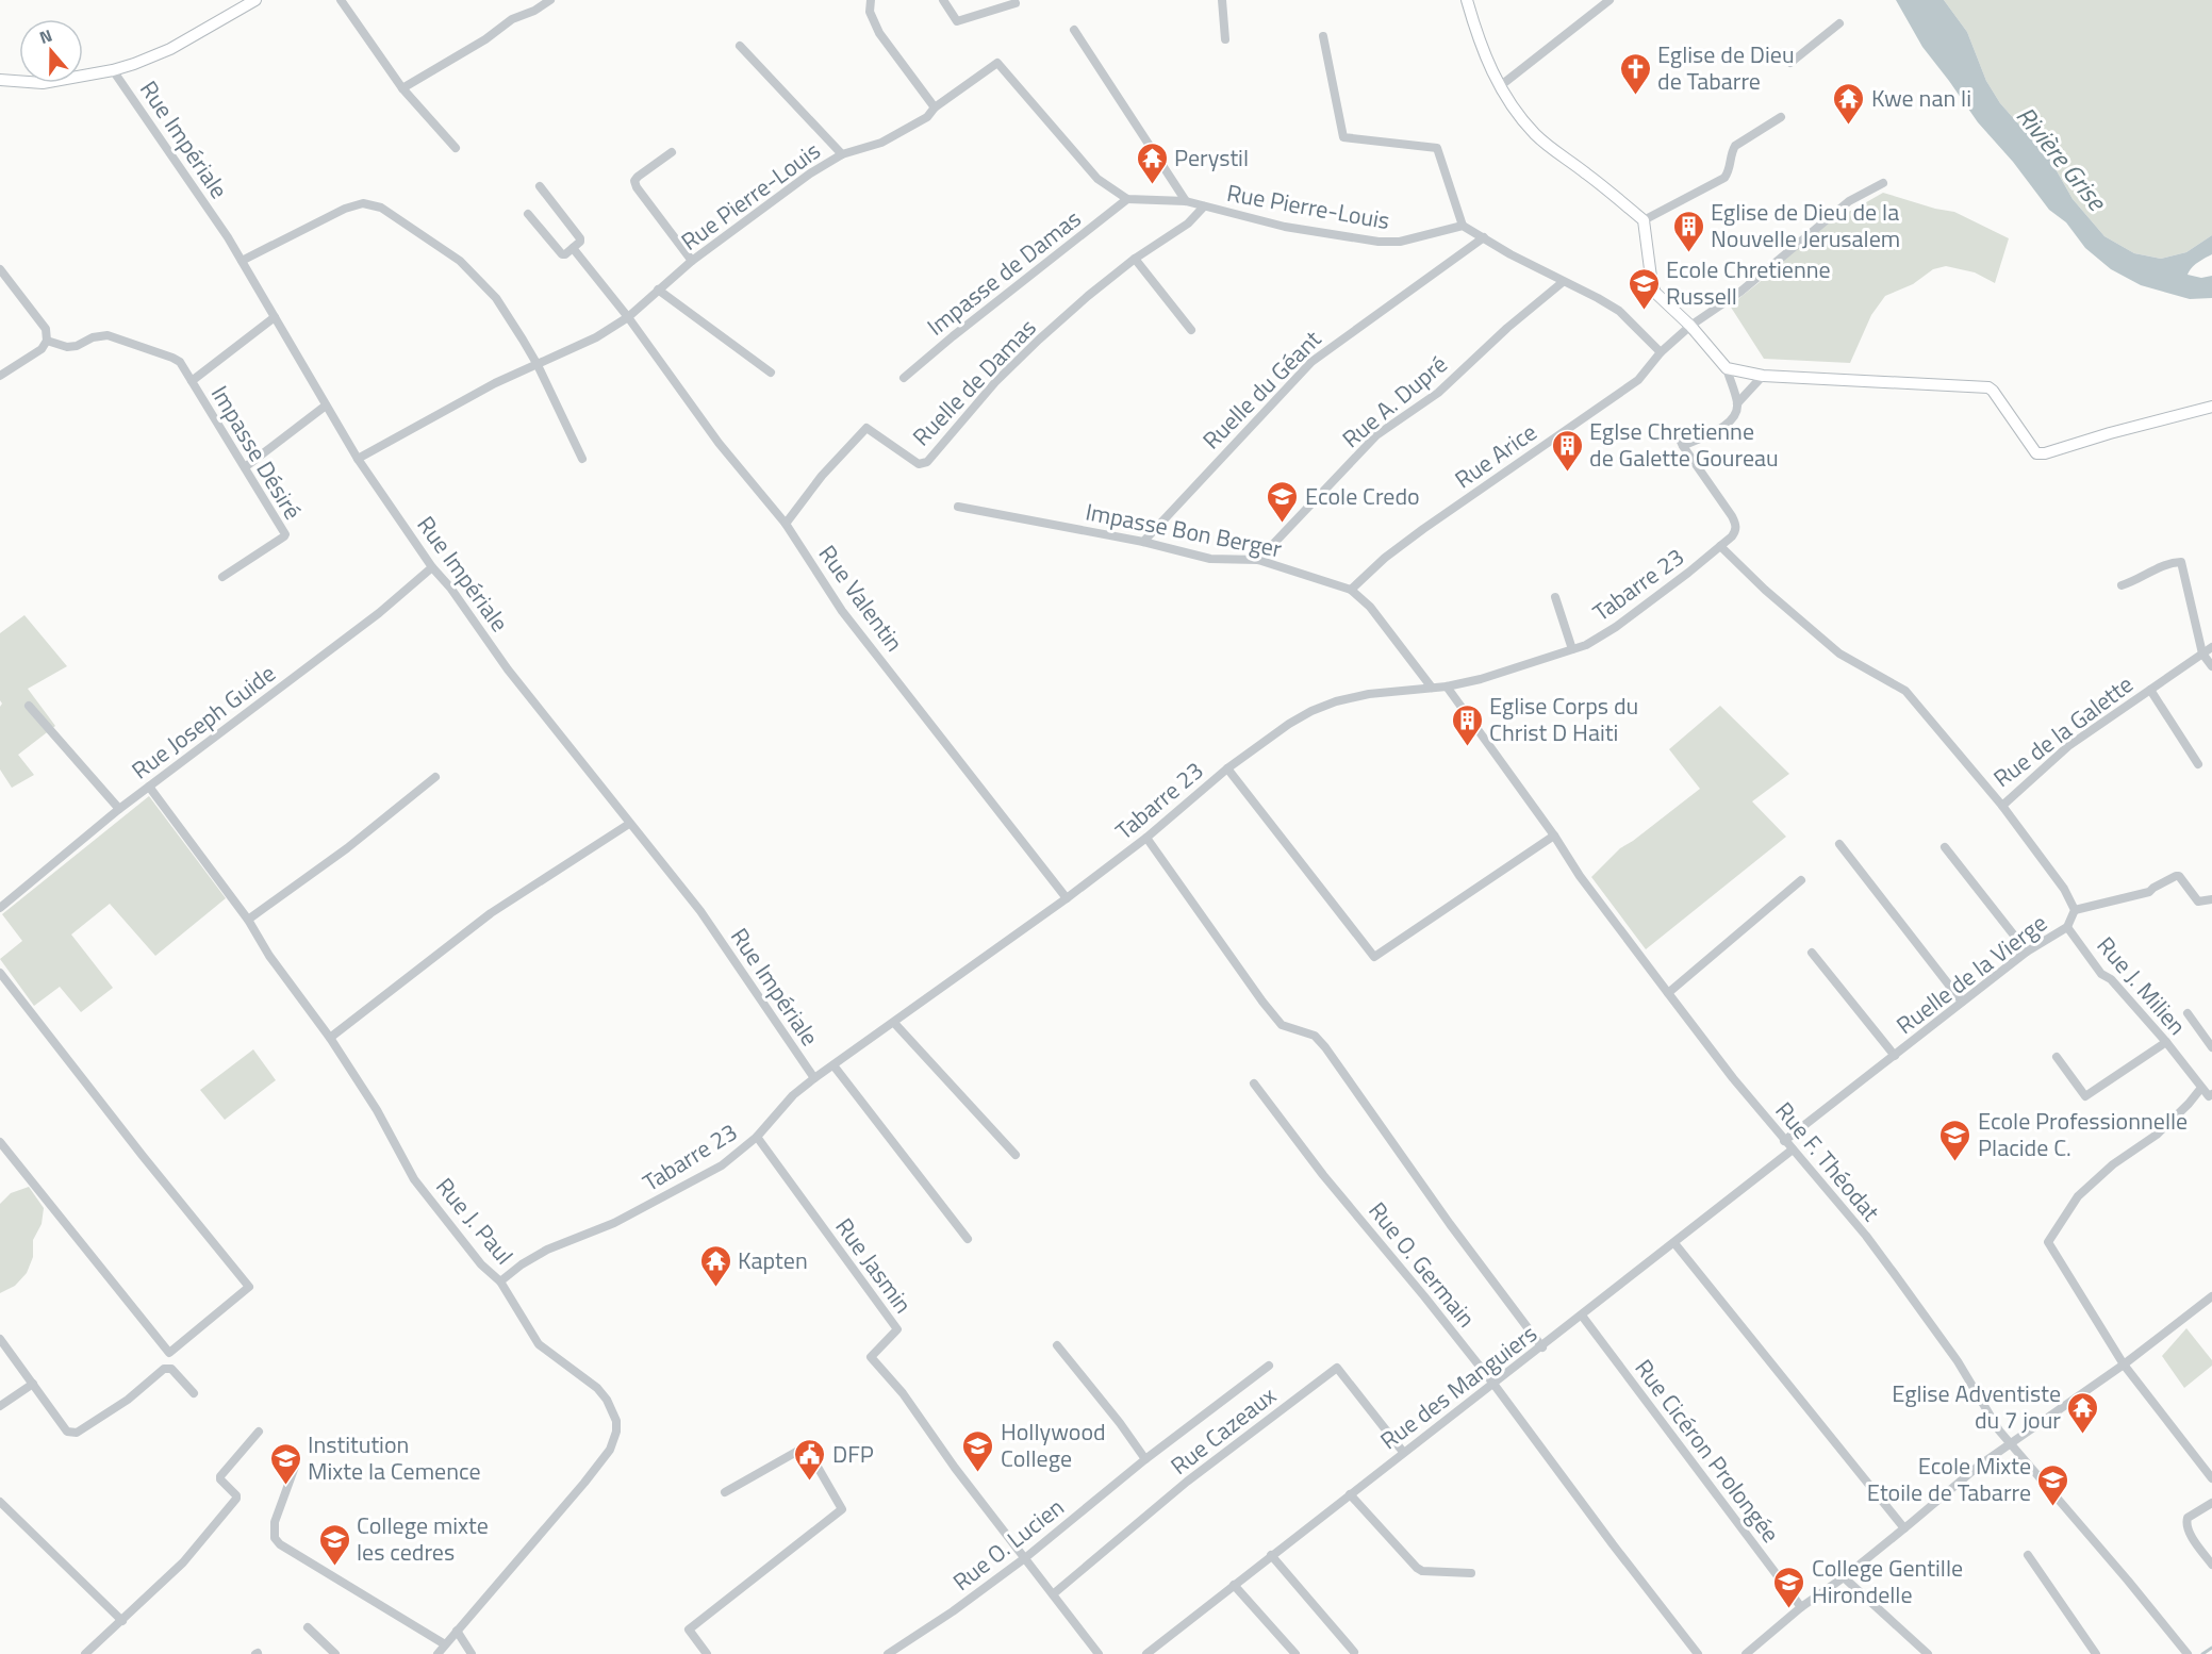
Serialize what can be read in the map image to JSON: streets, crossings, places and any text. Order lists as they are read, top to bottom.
{
  "streets": {
    "street": [
      "Rue Impériale",
      "Rue Pierre-Louis",
      "Impasse de Damas",
      "Ruelle de Damas",
      "Ruelle du Géant",
      "Rue A. Dupré",
      "Impasse Désiré",
      "Rue Arice",
      "Impasse Bon Berger",
      "Tabarre 23",
      "Rue Valentin",
      "Rue Joseph Guide",
      "Rue de la Galette",
      "Ruelle de la Vierge",
      "Rue J. Milien",
      "Rue F. Théodat",
      "Rue J. Paul",
      "Rue O. Germain",
      "Rue Jasmin",
      "Rue des Manguiers",
      "Rue Cazeaux",
      "Rue Cicéron Prolongée",
      "Rue O. Lucien"
    ]
  },
  "crossings": [
    ["Rue Impériale", "Rue Pierre-Louis"],
    ["Rue Impériale", "Impasse Désiré"],
    ["Rue Impériale", "Tabarre 23"],
    ["Rue Impériale", "Rue Joseph Guide"],
    ["Rue Pierre-Louis", "Impasse de Damas"],
    ["Rue Pierre-Louis", "Ruelle de Damas"],
    ["Rue Pierre-Louis", "Rue Valentin"],
    ["Ruelle de Damas", "Rue Valentin"],
    ["Ruelle du Géant", "Impasse Bon Berger"],
    ["Rue A. Dupré", "Impasse Bon Berger"],
    ["Rue Arice", "Impasse Bon Berger"],
    ["Impasse Bon Berger", "Tabarre 23"],
    ["Tabarre 23", "Rue Valentin"],
    ["Tabarre 23", "Rue de la Galette"],
    ["Tabarre 23", "Rue F. Théodat"],
    ["Tabarre 23", "Rue J. Paul"],
    ["Tabarre 23", "Rue Jasmin"],
    ["Rue Joseph Guide", "Rue J. Paul"],
    ["Rue de la Galette", "Ruelle de la Vierge"],
    ["Ruelle de la Vierge", "Rue J. Milien"],
    ["Ruelle de la Vierge", "Rue F. Théodat"],
    ["Rue F. Théodat", "Rue des Manguiers"],
    ["Rue O. Germain", "Rue des Manguiers"],
    ["Rue Jasmin", "Rue Cazeaux"],
    ["Rue Jasmin", "Rue O. Lucien"],
    ["Rue des Manguiers", "Rue Cazeaux"],
    ["Rue des Manguiers", "Rue Cicéron Prolongée"]
  ],
  "water": ["Rivière Grise"],
  "places": {
    "church": ["Eglise de Dieu de Tabarre"],
    "temple": [
      "Kwe nan li",
      "Perystil",
      "Kapten",
      "Eglise Adventiste du 7 jour"
    ],
    "building": ["Eglise de Dieu de la Nouvelle Jerusalem", "Eglse Chretienne de Galette Goureau", "Eglise Corps du Christ D Haiti"],
    "school or university": [
      "Ecole Chretienne Russell",
      "Ecole Credo",
      "Ecole Professionnelle Placide C.",
      "Hollywood College",
      "Institution Mixte la Cemence",
      "Ecole Mixte Etoile de Tabarre",
      "College mixte les cedres",
      "College Gentille Hirondelle"
    ],
    "public building": ["DFP"]
  },
  "north": "top"
}
